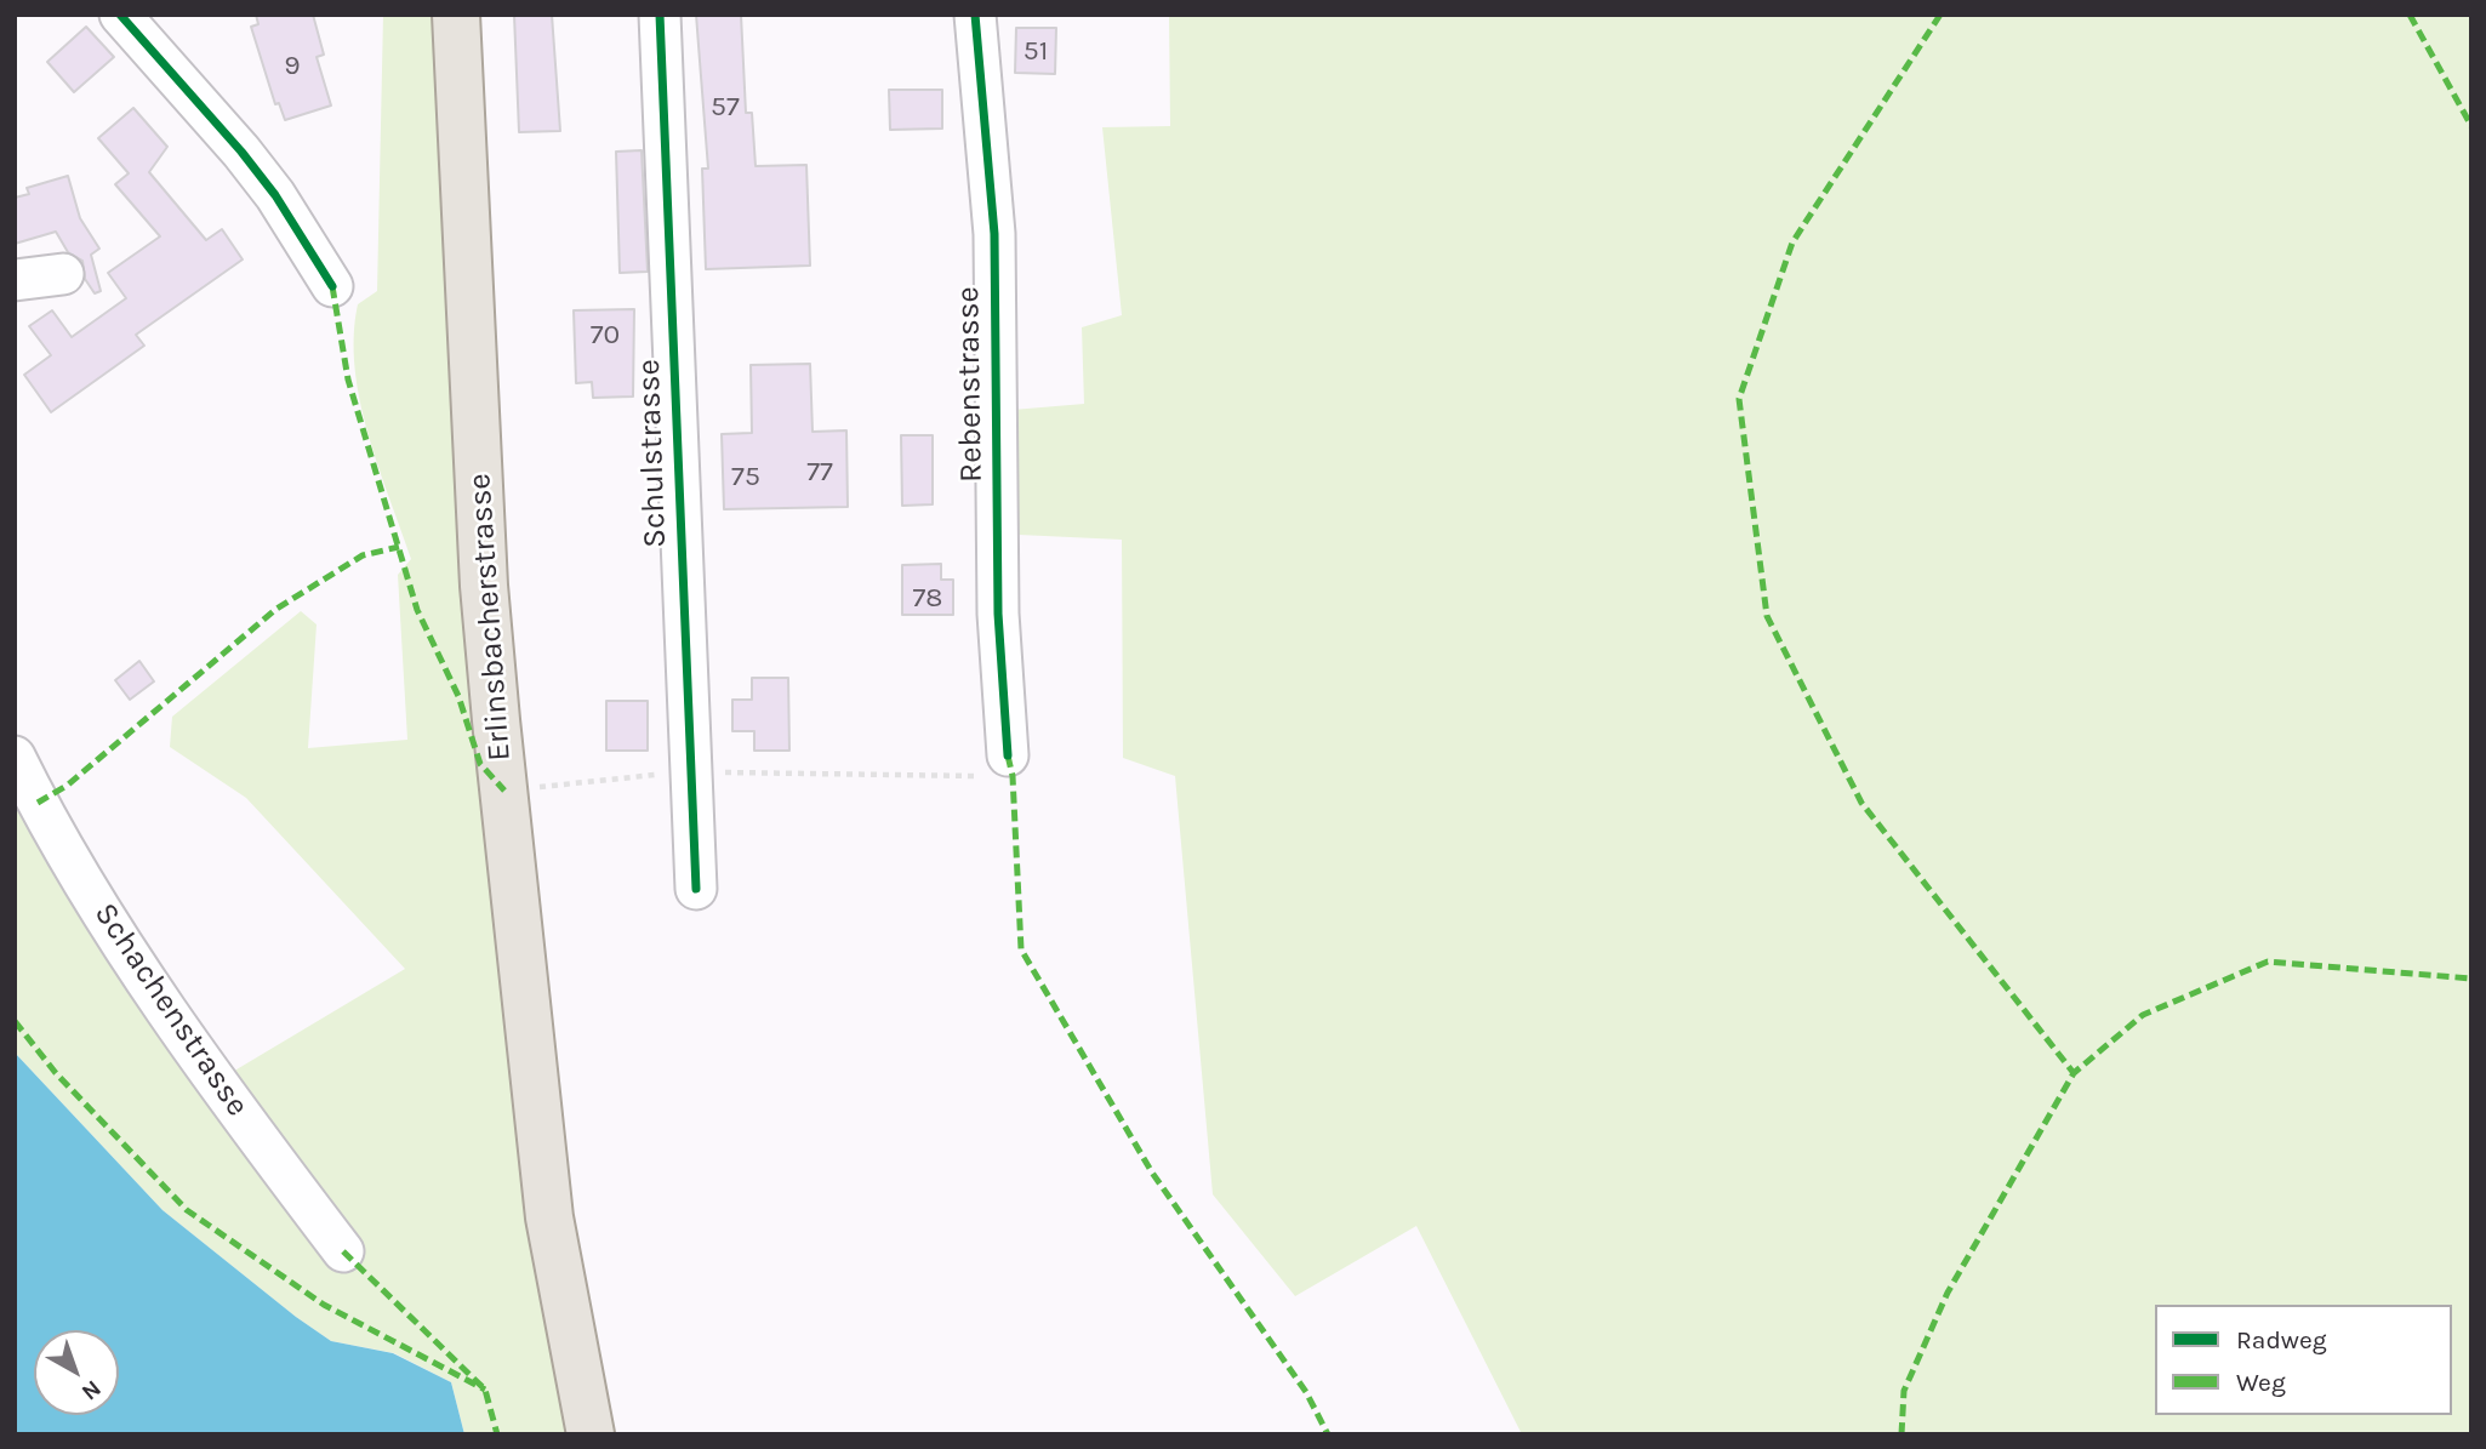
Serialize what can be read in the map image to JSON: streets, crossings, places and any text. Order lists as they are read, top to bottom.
{
  "streets": {
    "main road": ["Erlinsbacherstrasse"],
    "street": ["Rebenstrasse", "Schulstrasse", "Schachenstrasse"]
  },
  "house_numbers": [
    "51",
    "9",
    "57",
    "70",
    "77",
    "75",
    "78"
  ],
  "legend": ["Radweg", "Weg"],
  "north": "bottom right"
}
